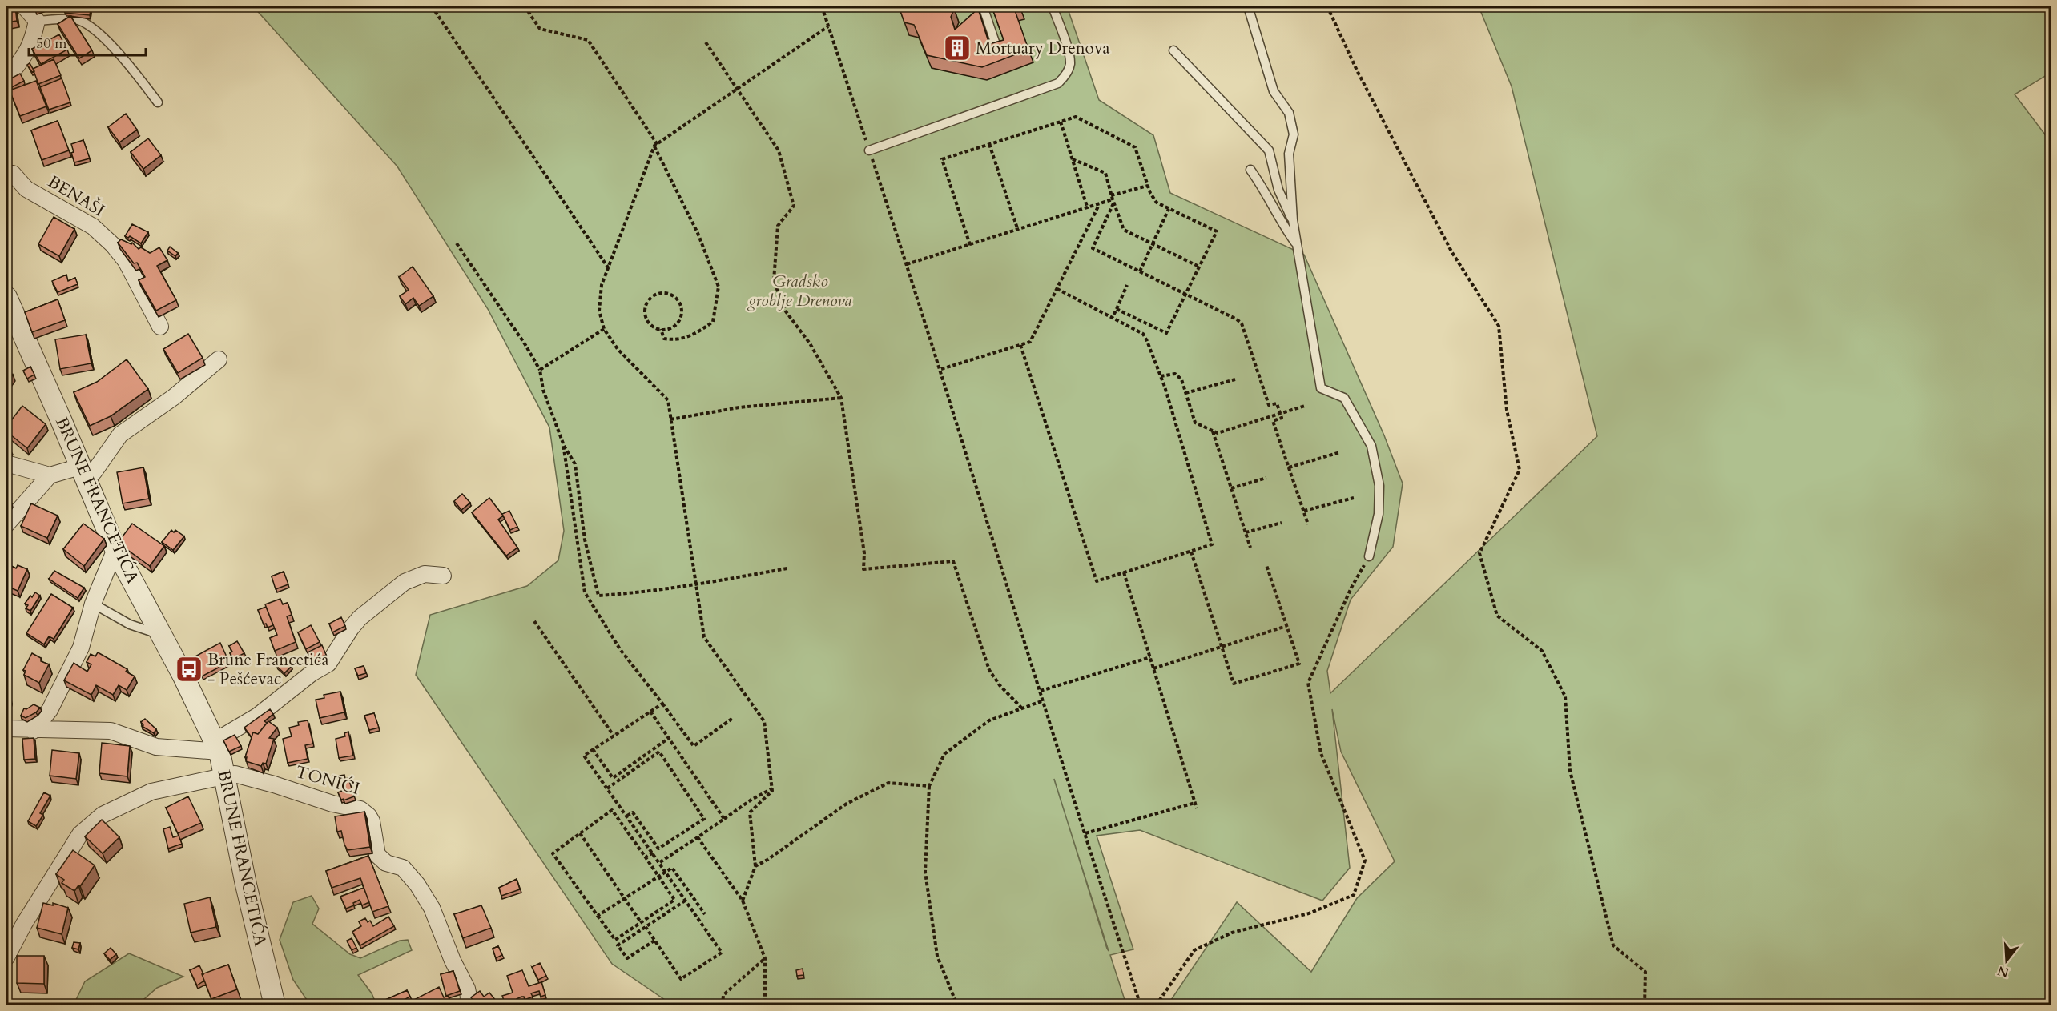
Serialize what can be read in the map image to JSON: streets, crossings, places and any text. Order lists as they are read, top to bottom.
{
  "streets": {
    "street": ["BENAŠI", "BRUNE FRANCETIĆA", "TONIĆI"]
  },
  "crossings": [
    ["BRUNE FRANCETIĆA", "TONIĆI"]
  ],
  "parks": ["Gradsko groblje Drenova"],
  "places": {
    "building": ["Mortuary Drenova"],
    "bus stop": ["Brune Francetića - Pešćevac"]
  },
  "scale_bar": "50 m",
  "north": "bottom"
}
